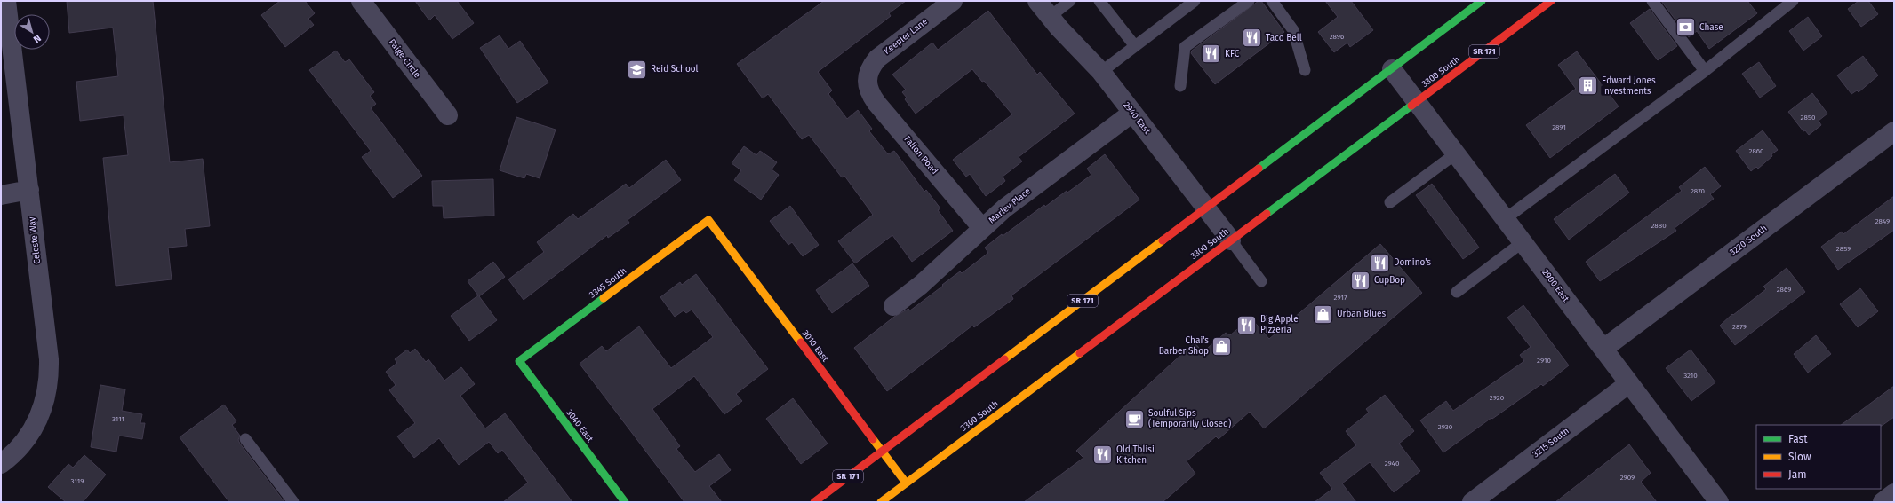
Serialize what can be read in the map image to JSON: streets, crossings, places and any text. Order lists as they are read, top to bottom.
{
  "streets": {
    "main road": [
      "SR 171",
      "3300 South",
      "3345 South",
      "3010 East",
      "3040 East"
    ],
    "street": [
      "Keepler Lane",
      "Paige Circle",
      "2940 East",
      "Fallon Road",
      "Marley Place",
      "Celeste Way",
      "3220 South",
      "2900 East",
      "3215 South"
    ]
  },
  "crossings": [
    ["Keepler Lane", "Fallon Road"],
    ["SR 171", "2940 East"],
    ["SR 171", "2900 East"],
    ["SR 171", "3010 East"],
    ["3300 South", "2940 East"],
    ["3300 South", "2900 East"],
    ["3300 South", "3010 East"],
    ["2940 East", "Marley Place"],
    ["Fallon Road", "Marley Place"],
    ["3220 South", "2900 East"],
    ["3345 South", "3010 East"],
    ["3345 South", "3040 East"],
    ["2900 East", "3215 South"]
  ],
  "places": {
    "bank": ["Chase"],
    "restaurant": [
      "Taco Bell",
      "KFC",
      "Domino's",
      "CupBop",
      "Big Apple Pizzeria",
      "Old Tblisi Kitchen"
    ],
    "school or university": ["Reid School"],
    "building": ["Edward Jones Investments"],
    "shop": ["Urban Blues", "Chai's Barber Shop"],
    "cafe": ["Soulful Sips (Temporarily Closed)"]
  },
  "house_numbers": [
    "2896",
    "2850",
    "2891",
    "2860",
    "2870",
    "2849",
    "2880",
    "2859",
    "2869",
    "2917",
    "2879",
    "2910",
    "3210",
    "2920",
    "3111",
    "2930",
    "2940",
    "2909",
    "3119"
  ],
  "legend": ["Fast", "Slow", "Jam"],
  "north": "bottom right"
}
